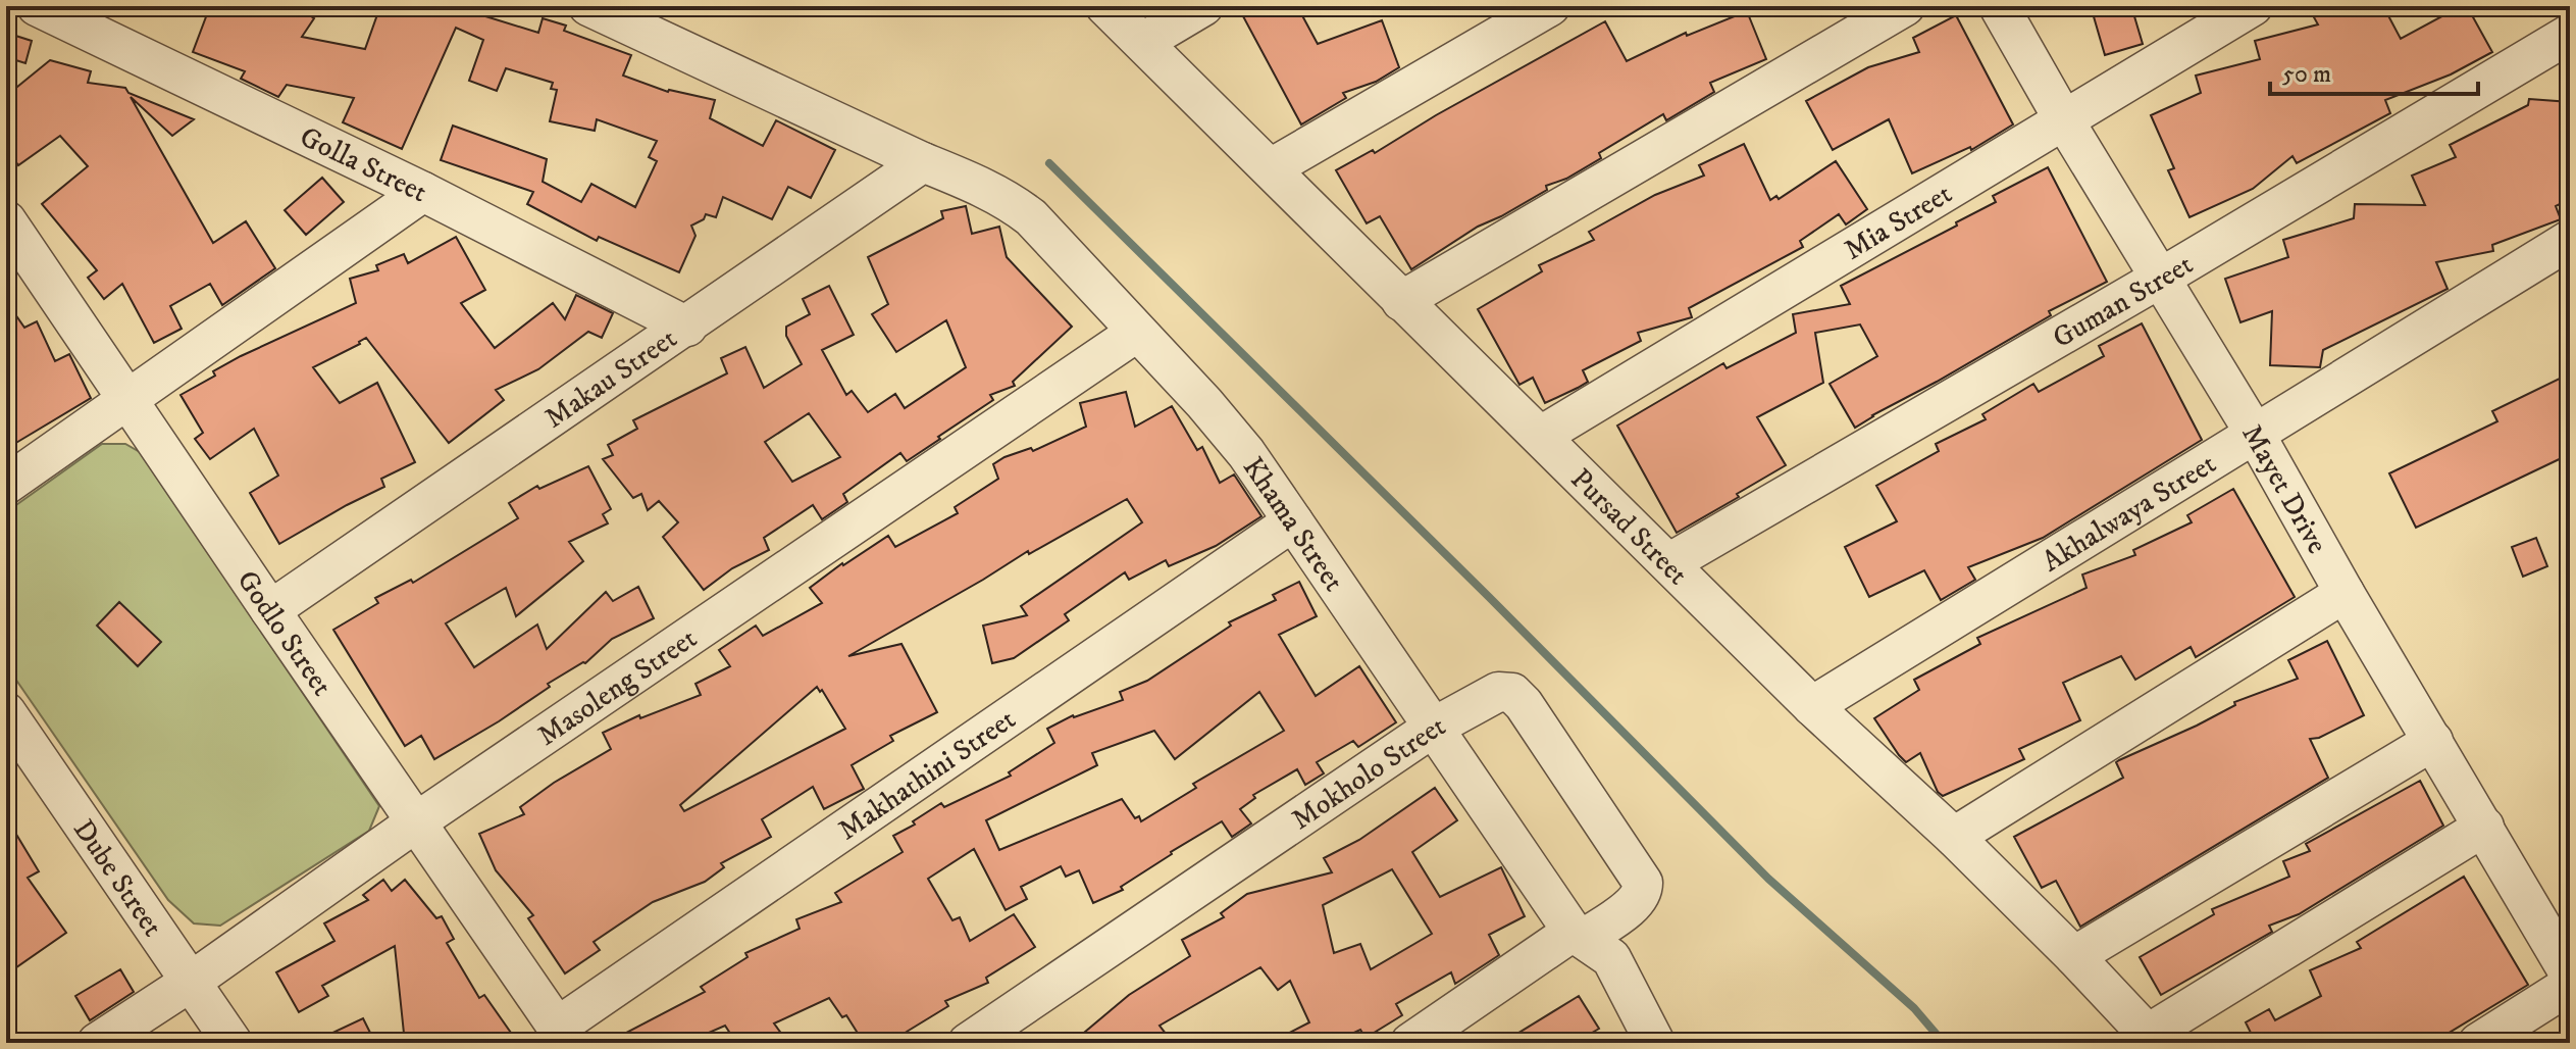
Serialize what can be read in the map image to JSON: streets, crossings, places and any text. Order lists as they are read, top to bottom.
{
  "streets": {
    "street": [
      "Golla Street",
      "Mia Street",
      "Guman Street",
      "Makau Street",
      "Mayet Drive",
      "Akhalwaya Street",
      "Khama Street",
      "Pursad Street",
      "Godlo Street",
      "Masoleng Street",
      "Mokholo Street",
      "Makhathini Street",
      "Dube Street"
    ]
  },
  "crossings": [
    ["Golla Street", "Makau Street"],
    ["Mia Street", "Mayet Drive"],
    ["Mia Street", "Pursad Street"],
    ["Guman Street", "Mayet Drive"],
    ["Guman Street", "Pursad Street"],
    ["Makau Street", "Khama Street"],
    ["Makau Street", "Godlo Street"],
    ["Mayet Drive", "Akhalwaya Street"],
    ["Akhalwaya Street", "Pursad Street"],
    ["Khama Street", "Masoleng Street"],
    ["Khama Street", "Mokholo Street"],
    ["Khama Street", "Makhathini Street"],
    ["Godlo Street", "Masoleng Street"],
    ["Godlo Street", "Makhathini Street"],
    ["Masoleng Street", "Dube Street"]
  ],
  "scale_bar": "50 m"
}
